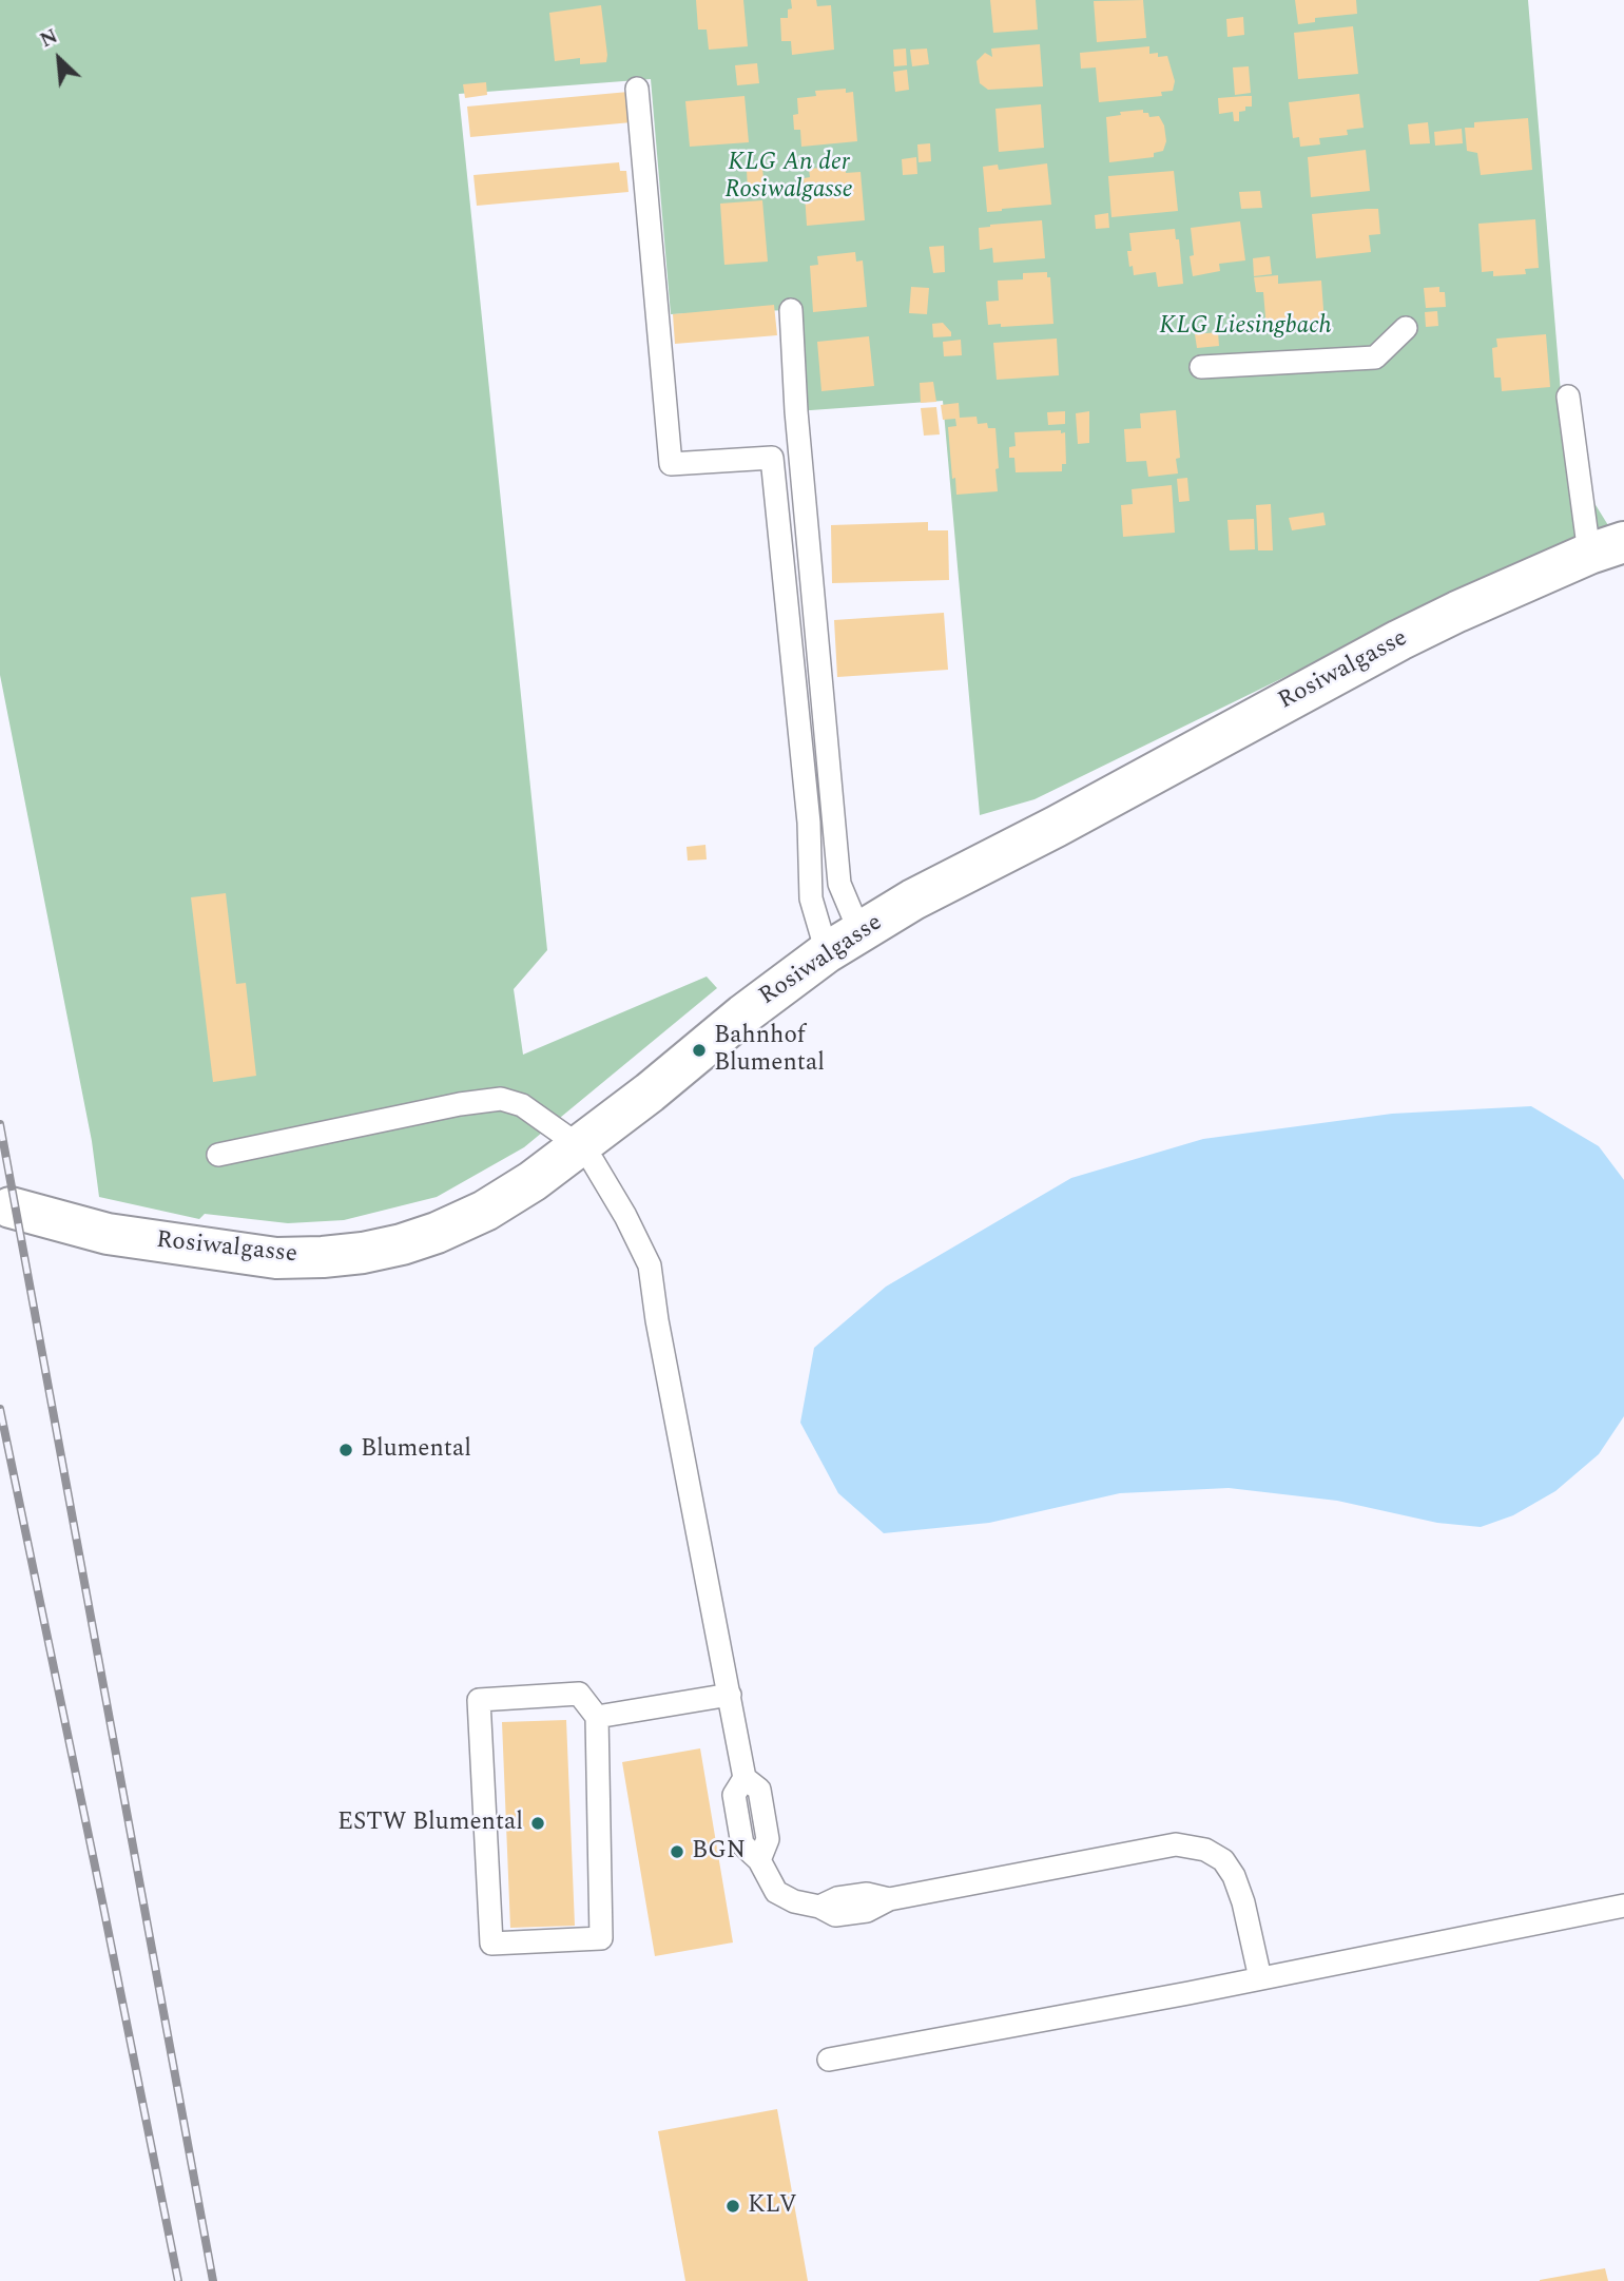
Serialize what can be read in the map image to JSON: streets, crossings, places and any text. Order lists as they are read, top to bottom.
{
  "streets": {
    "street": ["Rosiwalgasse"]
  },
  "parks": ["KLG An der Rosiwalgasse", "KLG Liesingbach"],
  "places": [
    "Bahnhof Blumental",
    "Blumental",
    "ESTW Blumental",
    "BGN",
    "KLV"
  ],
  "north": "top left"
}
